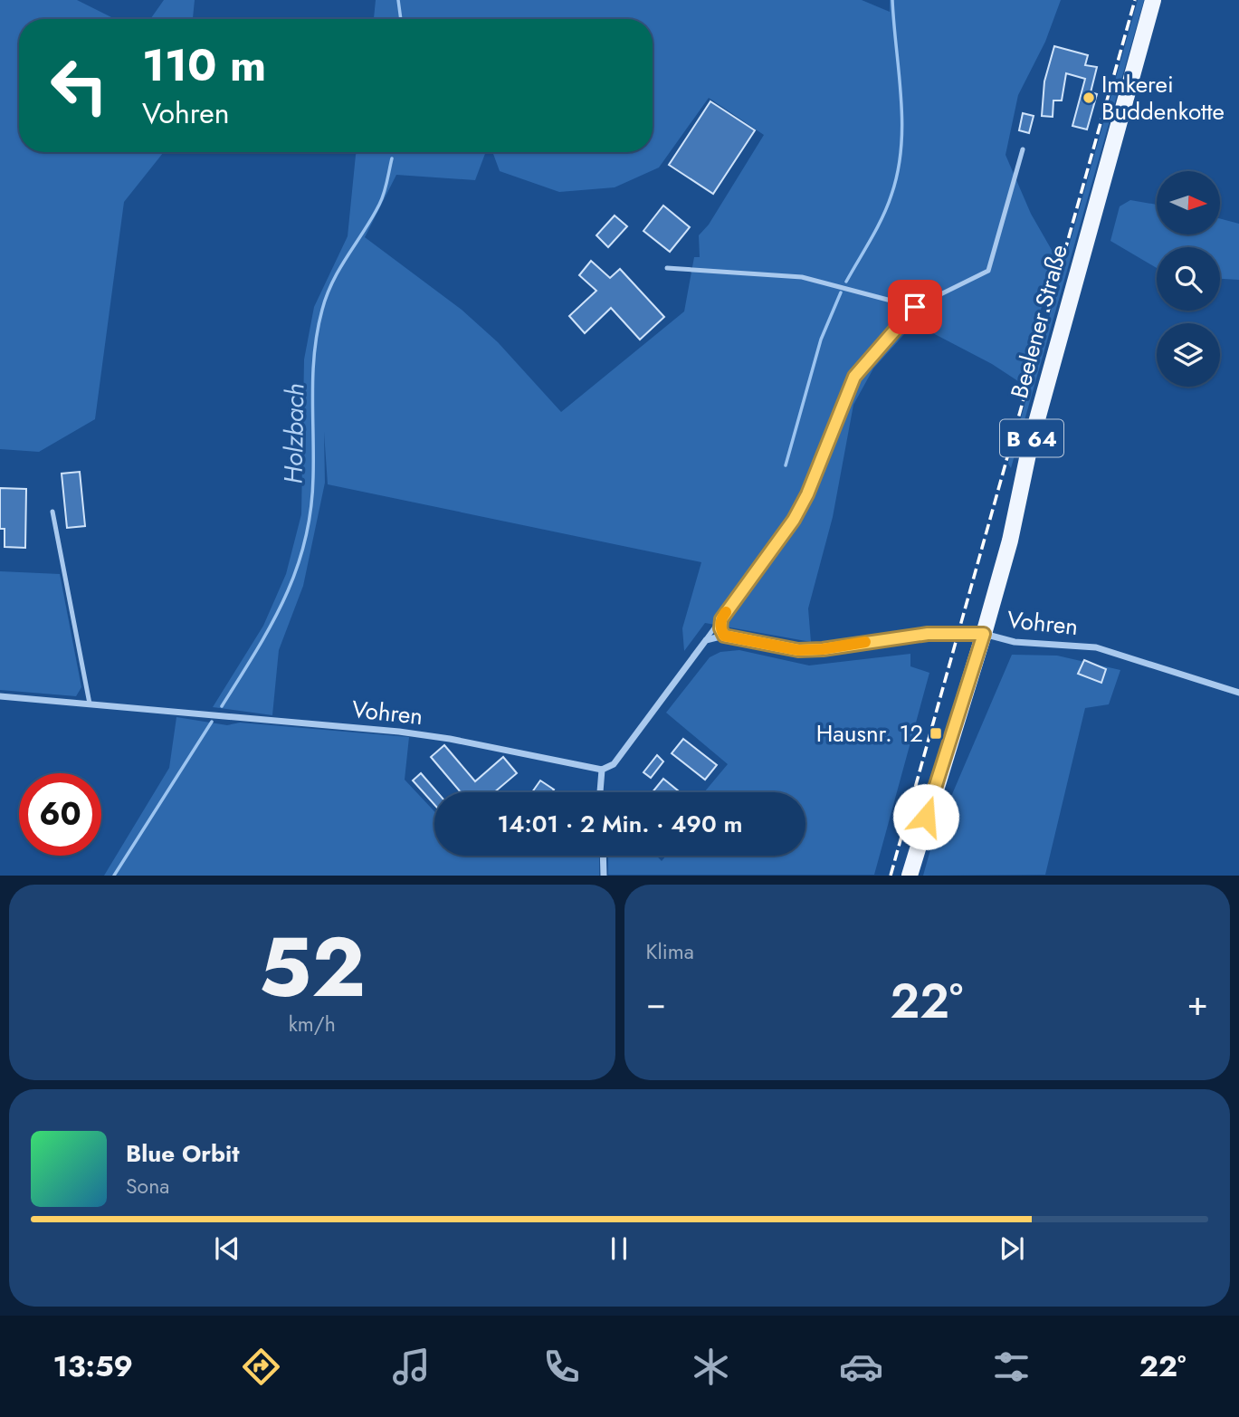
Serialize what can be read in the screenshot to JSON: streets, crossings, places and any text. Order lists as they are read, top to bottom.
{
  "streets": {
    "main road": ["Beelener Straße", "B 64"],
    "street": ["Vohren"]
  },
  "crossings": [
    ["Beelener Straße", "Vohren"]
  ],
  "water": ["Holzbach"],
  "places": {
    "other": ["Imkerei Buddenkotte"],
    "transit": ["Hausnr. 12"]
  },
  "north": "right",
  "page": {
    "turn": ["110 m", "Vohren"],
    "limit": "60",
    "trip": "14:01 · 2 Min. · 490 m",
    "tile": [
      ["52", "km/h"],
      "Klima"
    ],
    "heat": ["−", "22°", "+"],
    "song": ["Blue Orbit", "Sona"],
    "tabs": ["13:59", "22°"]
  }
}
